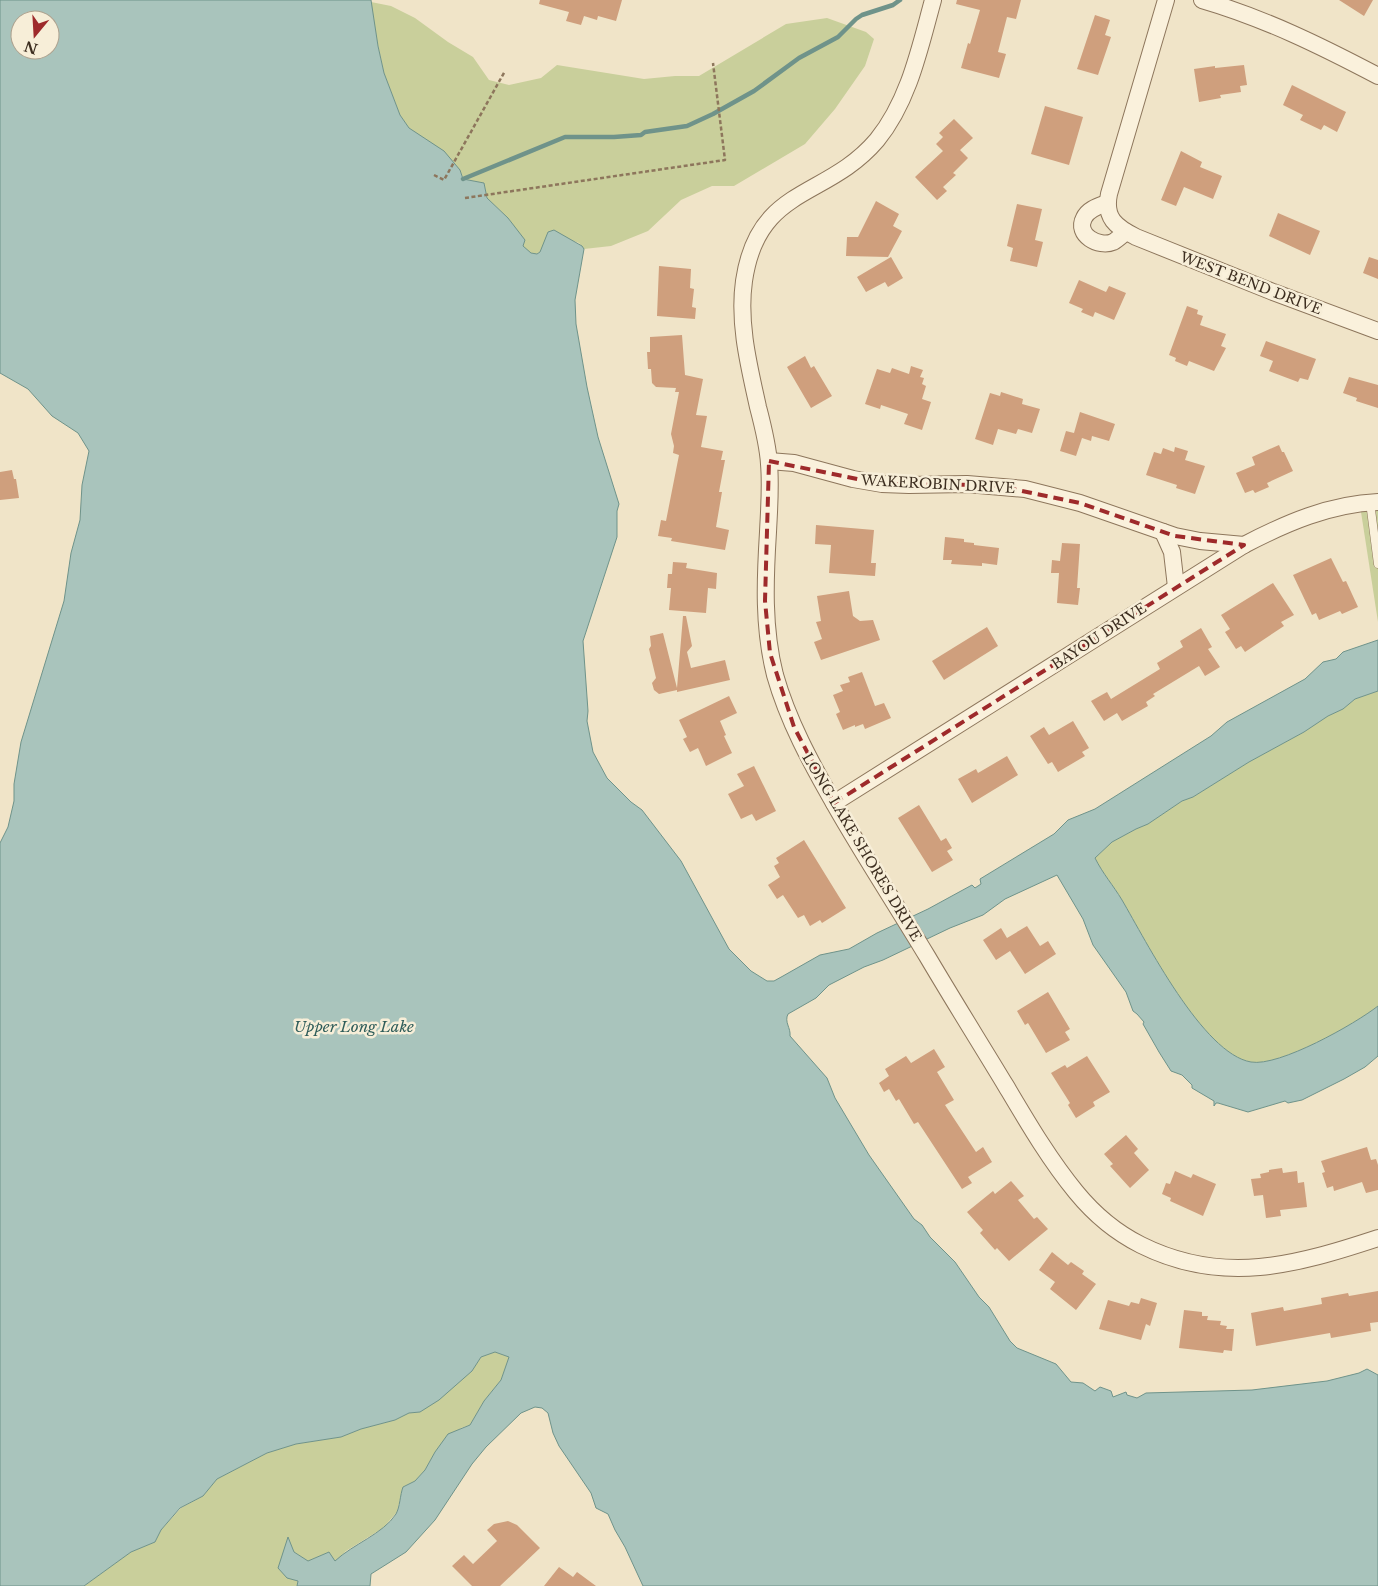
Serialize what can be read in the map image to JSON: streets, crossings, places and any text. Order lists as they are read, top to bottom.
{
  "streets": {
    "street": [
      "WEST BEND DRIVE",
      "WAKEROBIN DRIVE",
      "BAYOU DRIVE",
      "LONG LAKE SHORES DRIVE"
    ]
  },
  "crossings": [
    ["WAKEROBIN DRIVE", "BAYOU DRIVE"],
    ["WAKEROBIN DRIVE", "LONG LAKE SHORES DRIVE"],
    ["BAYOU DRIVE", "LONG LAKE SHORES DRIVE"]
  ],
  "water": ["Upper Long Lake"],
  "north": "bottom"
}
